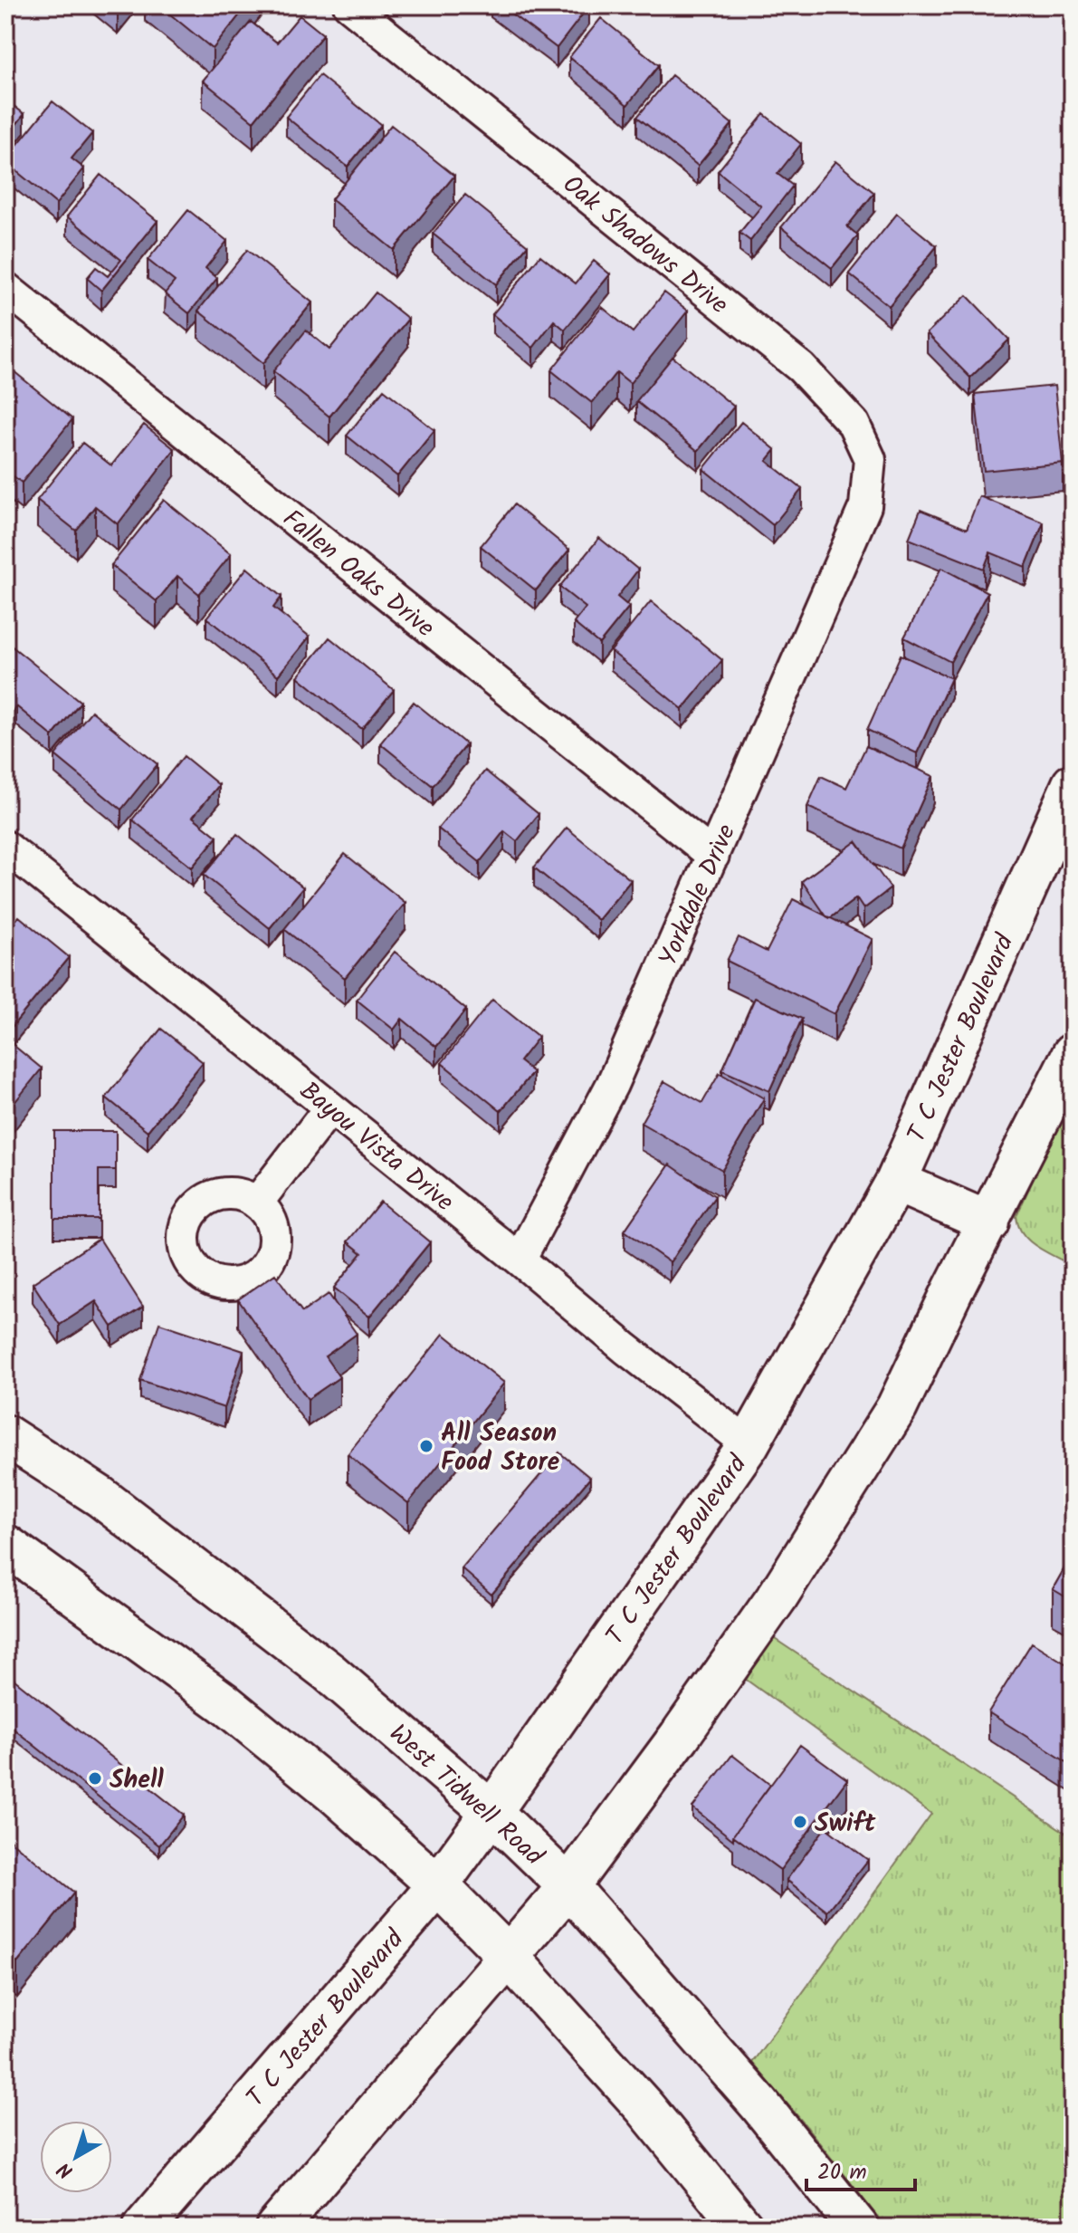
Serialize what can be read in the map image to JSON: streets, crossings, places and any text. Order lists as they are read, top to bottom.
{
  "streets": {
    "main road": ["T C Jester Boulevard", "West Tidwell Road"],
    "street": [
      "Oak Shadows Drive",
      "Fallen Oaks Drive",
      "Yorkdale Drive",
      "Bayou Vista Drive"
    ]
  },
  "crossings": [
    ["Oak Shadows Drive", "Yorkdale Drive"],
    ["Fallen Oaks Drive", "Yorkdale Drive"],
    ["Yorkdale Drive", "Bayou Vista Drive"],
    ["T C Jester Boulevard", "Bayou Vista Drive"],
    ["T C Jester Boulevard", "West Tidwell Road"]
  ],
  "places": ["All Season Food Store", "Shell", "Swift"],
  "scale_bar": "20 m",
  "north": "bottom left"
}
